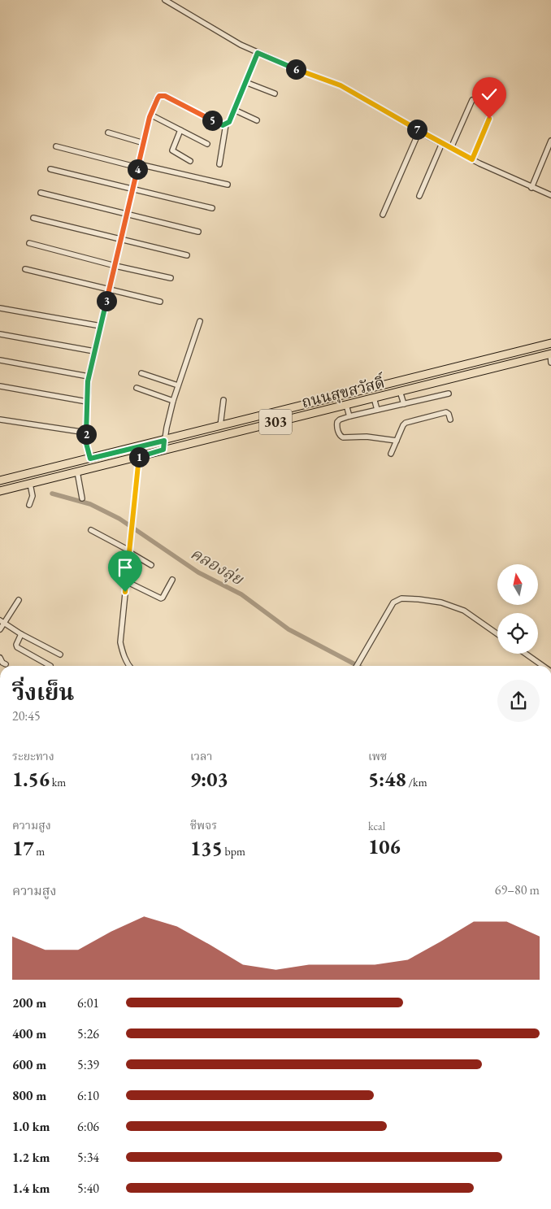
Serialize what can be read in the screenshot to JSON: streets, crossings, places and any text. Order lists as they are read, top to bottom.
{
  "streets": {
    "main road": ["ถนนสุขสวัสดิ์", "303"]
  },
  "water": ["คลองลุ่ย"],
  "north": "top",
  "page": {
    "pins": [
      "6",
      "5",
      "7",
      "4",
      "3",
      "2",
      "1"
    ],
    "heading": ["วิ่งเย็น", "20:45"],
    "stats": [
      ["ระยะทาง", "1.56 km"],
      ["เวลา", "9:03"],
      ["เพซ", "5:48 /km"],
      ["ความสูง", "17 m"],
      ["ชีพจร", "135 bpm"],
      ["kcal", "106"]
    ],
    "chart": ["ความสูง", "69–80 m"],
    "list": [
      {
        "name": "200 m",
        "note": "6:01"
      },
      {
        "name": "400 m",
        "note": "5:26"
      },
      {
        "name": "600 m",
        "note": "5:39"
      },
      {
        "name": "800 m",
        "note": "6:10"
      },
      {
        "name": "1.0 km",
        "note": "6:06"
      },
      {
        "name": "1.2 km",
        "note": "5:34"
      },
      {
        "name": "1.4 km",
        "note": "5:40"
      }
    ]
  }
}
